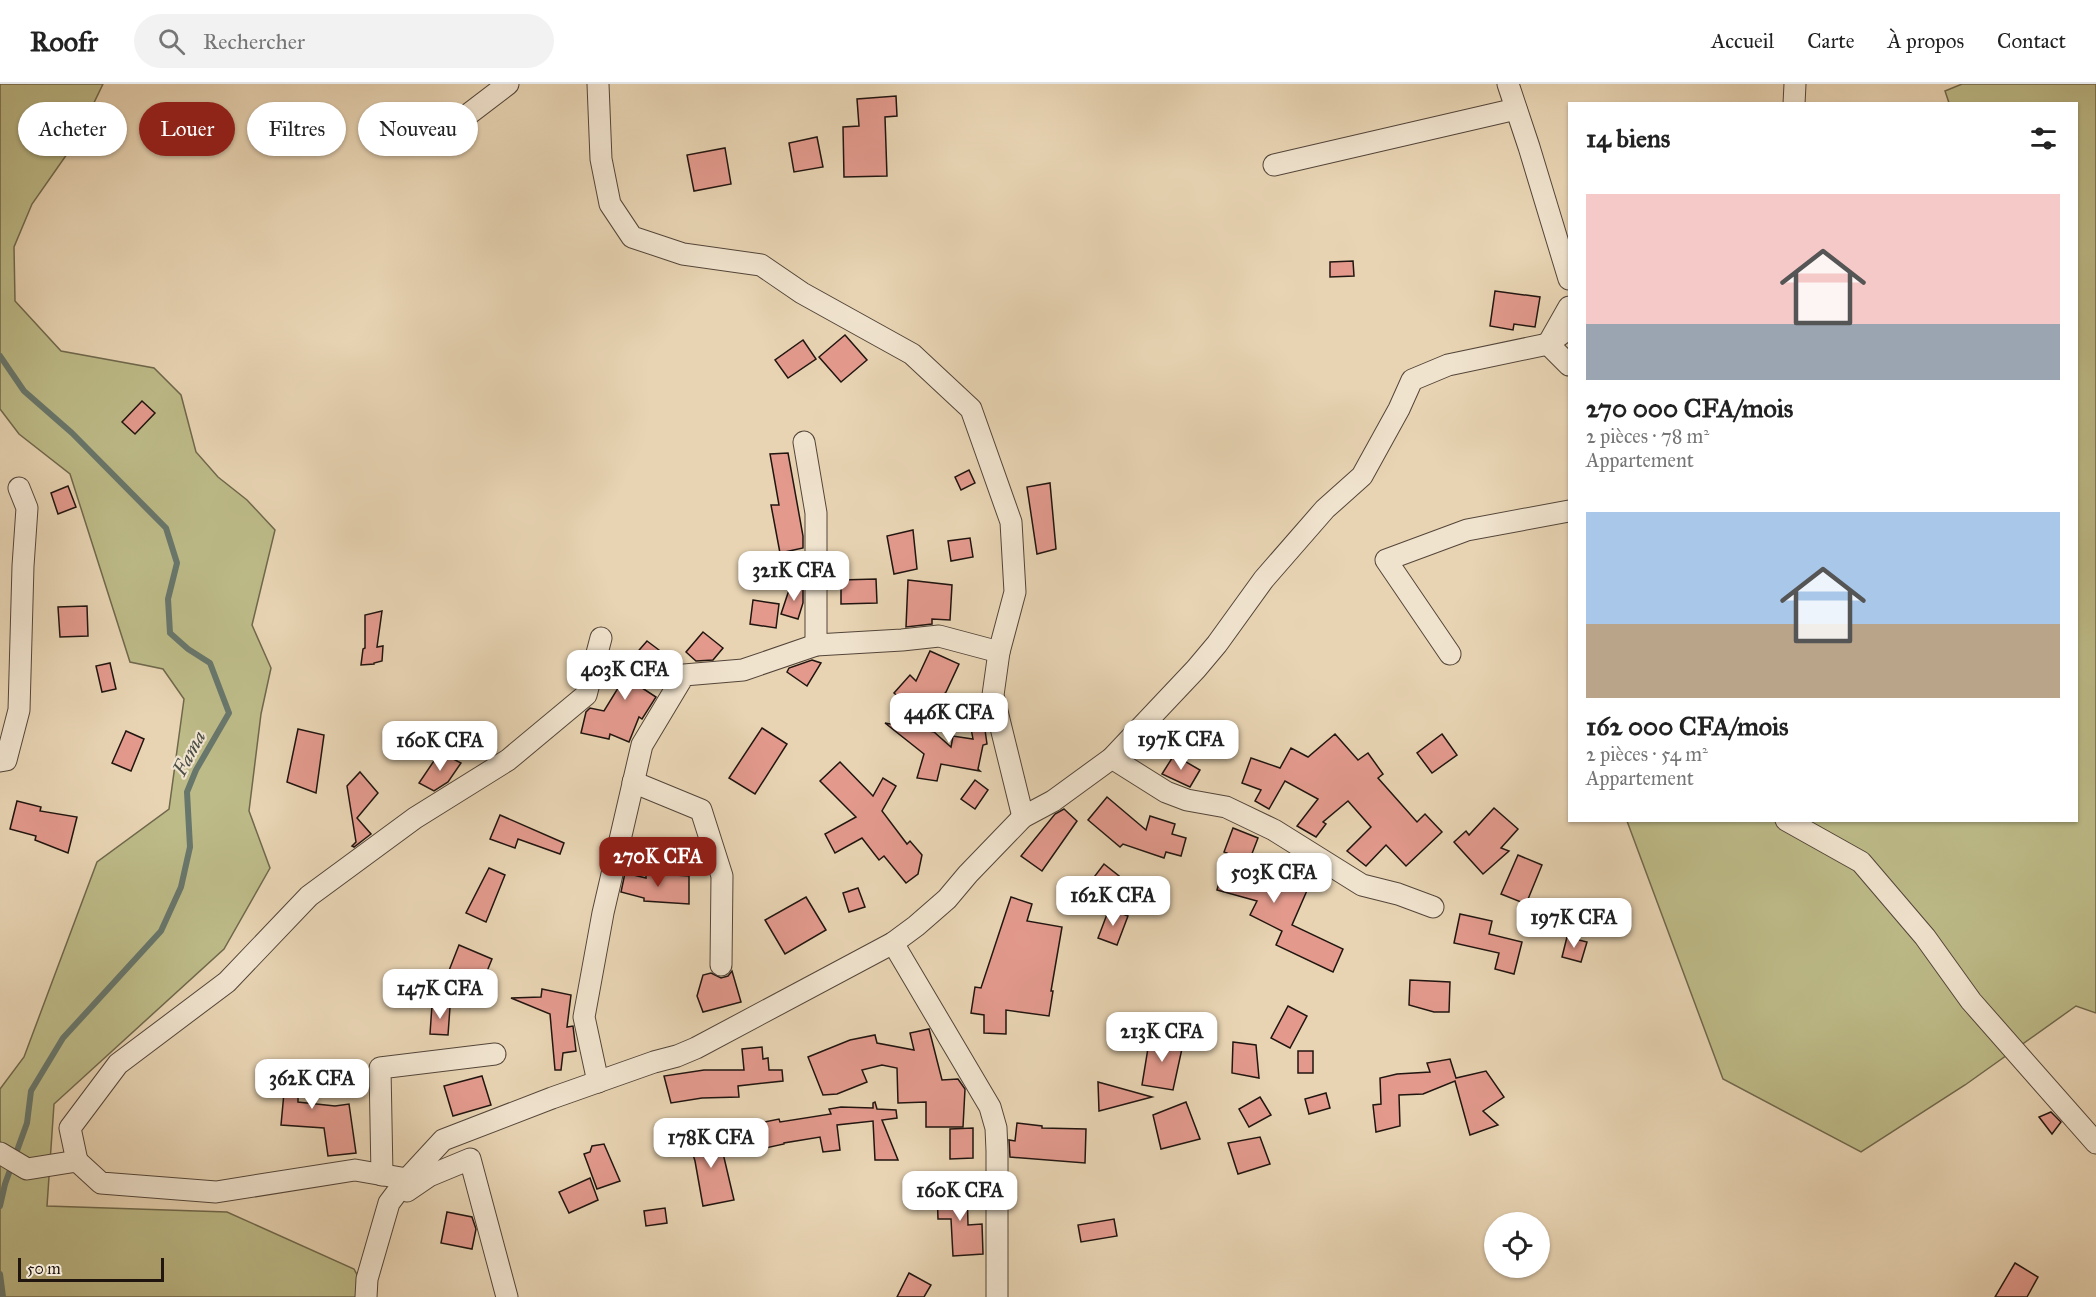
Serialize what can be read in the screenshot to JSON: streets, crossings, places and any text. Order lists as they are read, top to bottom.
{
  "water": ["Fama"],
  "scale_bar": "50 m",
  "page": {
    "header": "Roofr",
    "search": "Rechercher",
    "nav": [
      "Accueil",
      "Carte",
      "À propos",
      "Contact"
    ],
    "chip": [
      "Acheter",
      "Louer",
      "Filtres",
      "Nouveau"
    ],
    "heading": "14 biens",
    "list": [
      {
        "name": "270 000 CFA/mois",
        "note": "2 pièces · 78 m² · Appartement"
      },
      {
        "name": "162 000 CFA/mois",
        "note": "2 pièces · 54 m² · Appartement"
      }
    ],
    "price": [
      "321K CFA",
      "403K CFA",
      "446K CFA",
      "197K CFA",
      "160K CFA",
      "270K CFA",
      "503K CFA",
      "162K CFA",
      "197K CFA",
      "147K CFA",
      "213K CFA",
      "362K CFA",
      "178K CFA",
      "160K CFA"
    ],
    "scale": "50 m"
  }
}
